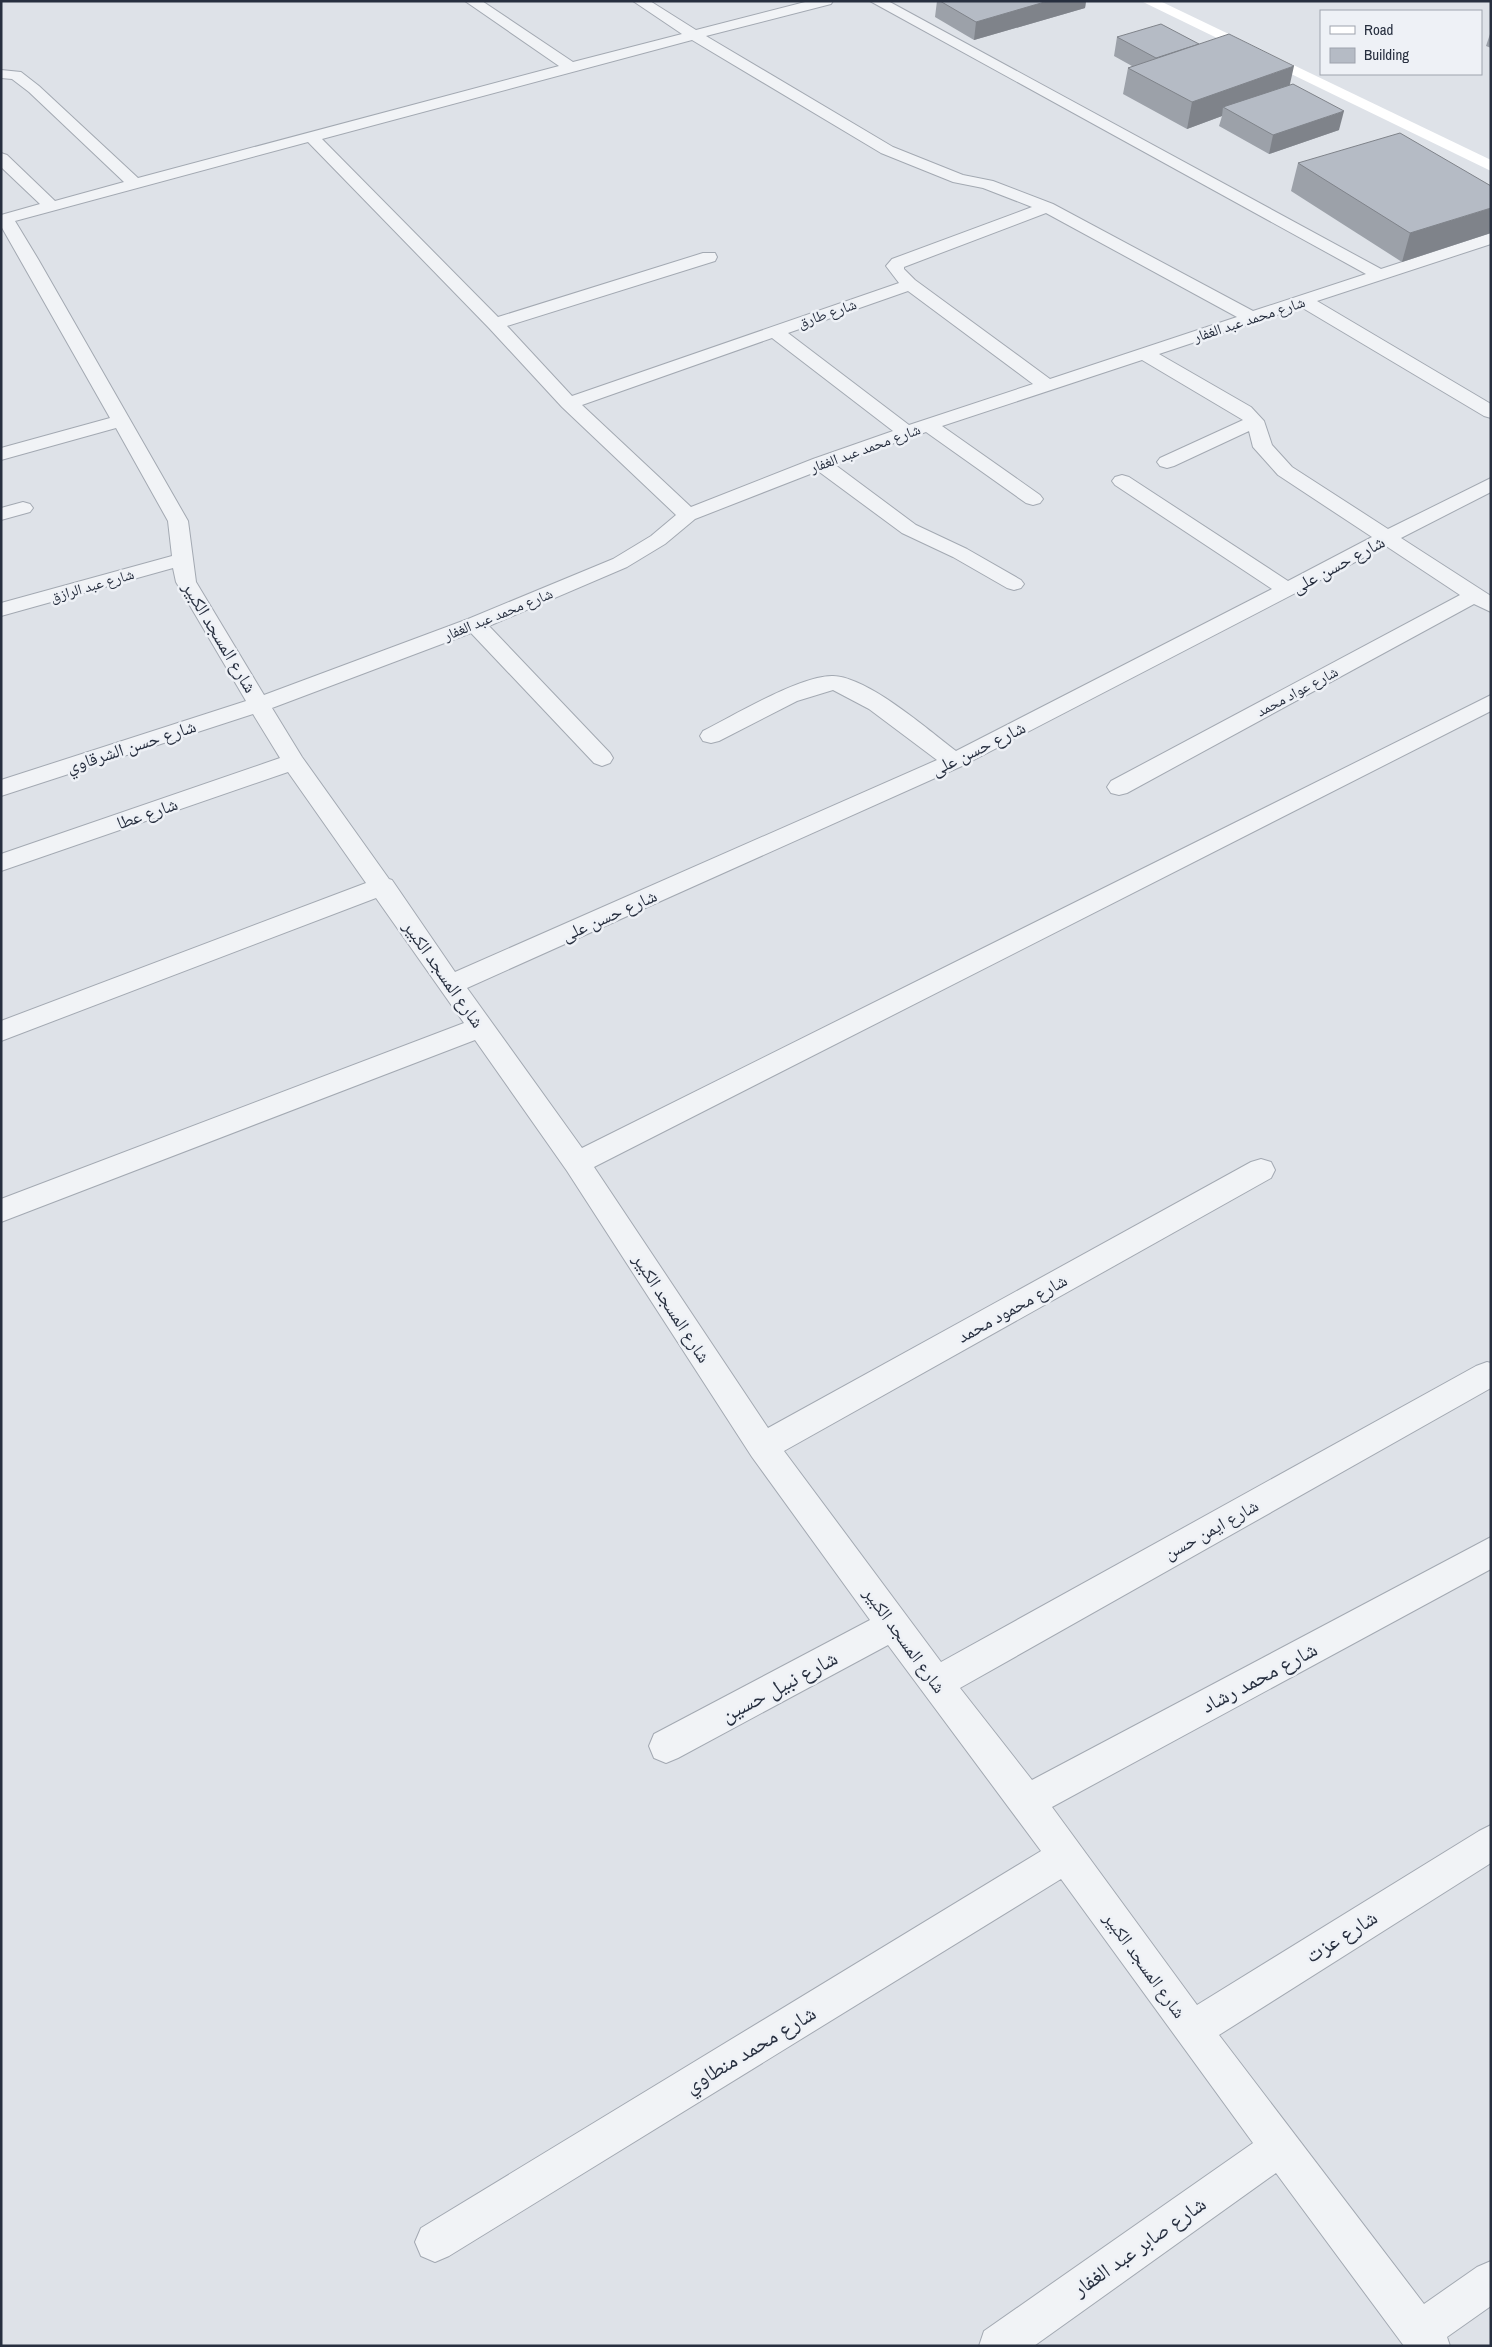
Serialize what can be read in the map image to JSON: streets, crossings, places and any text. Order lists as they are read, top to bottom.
{
  "streets": {
    "street": [
      "شارع طارق",
      "شارع محمد عبد الغفار",
      "شارع حسن على",
      "شارع عبد الرازق",
      "شارع المسجد الكبير",
      "شارع عواد محمد",
      "شارع حسن الشرقاوي",
      "شارع عطا",
      "شارع محمود محمد",
      "شارع ايمن حسن",
      "شارع محمد رشاد",
      "شارع نبيل حسين",
      "شارع عزت",
      "شارع محمد منطاوي",
      "شارع صابر عبد الغفار"
    ]
  },
  "crossings": [
    ["شارع محمد عبد الغفار", "شارع المسجد الكبير"],
    ["شارع محمد عبد الغفار", "شارع حسن الشرقاوي"],
    ["شارع حسن على", "شارع المسجد الكبير"],
    ["شارع عبد الرازق", "شارع المسجد الكبير"],
    ["شارع المسجد الكبير", "شارع حسن الشرقاوي"],
    ["شارع المسجد الكبير", "شارع عطا"],
    ["شارع المسجد الكبير", "شارع محمود محمد"],
    ["شارع المسجد الكبير", "شارع ايمن حسن"],
    ["شارع المسجد الكبير", "شارع محمد رشاد"],
    ["شارع المسجد الكبير", "شارع نبيل حسين"],
    ["شارع المسجد الكبير", "شارع عزت"],
    ["شارع المسجد الكبير", "شارع محمد منطاوي"],
    ["شارع المسجد الكبير", "شارع صابر عبد الغفار"]
  ],
  "legend": ["Road", "Building"]
}
